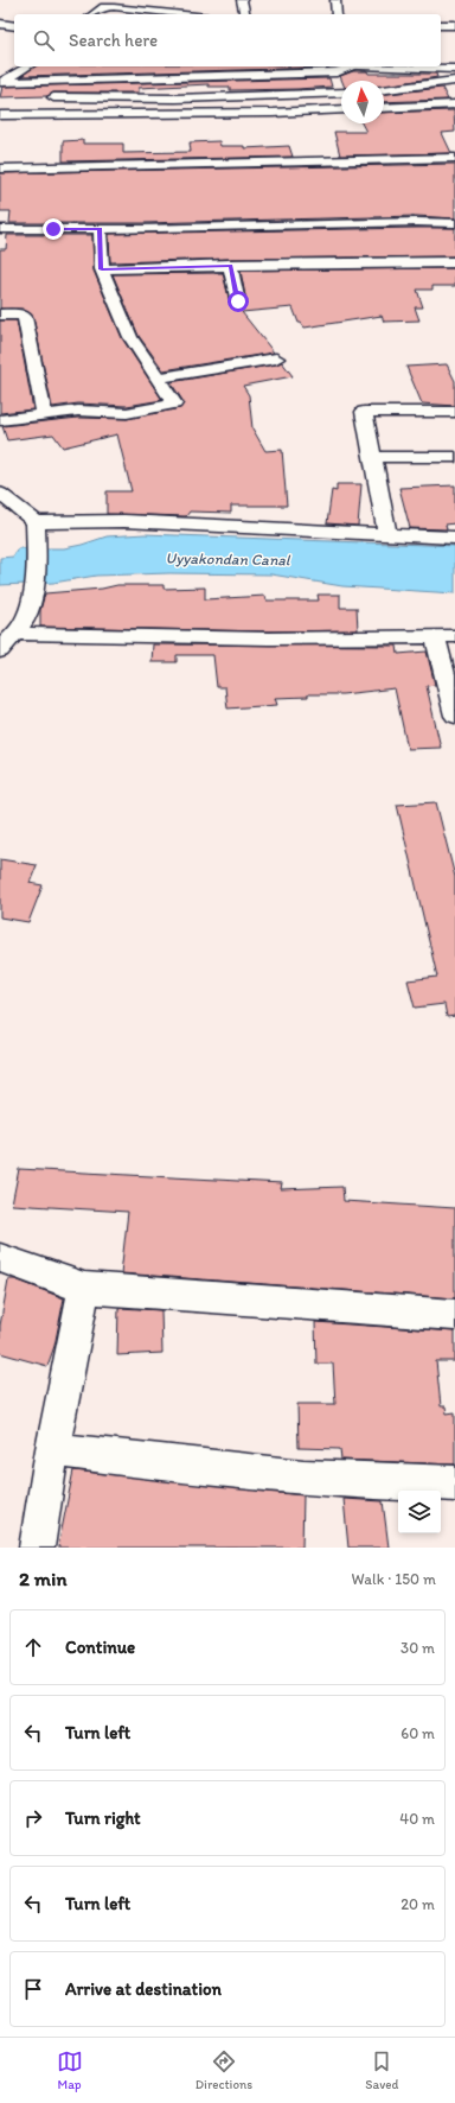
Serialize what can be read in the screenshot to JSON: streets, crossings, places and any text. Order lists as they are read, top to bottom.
{
  "water": ["Uyyakondan Canal"],
  "north": "top",
  "page": {
    "search": "Search here",
    "heading": ["2 min", "Walk · 150 m"],
    "list": [
      ["Continue", "30 m"],
      ["Turn left", "60 m"],
      ["Turn right", "40 m"],
      ["Turn left", "20 m"],
      "Arrive at destination"
    ],
    "nav": ["Map", "Directions", "Saved"]
  }
}
